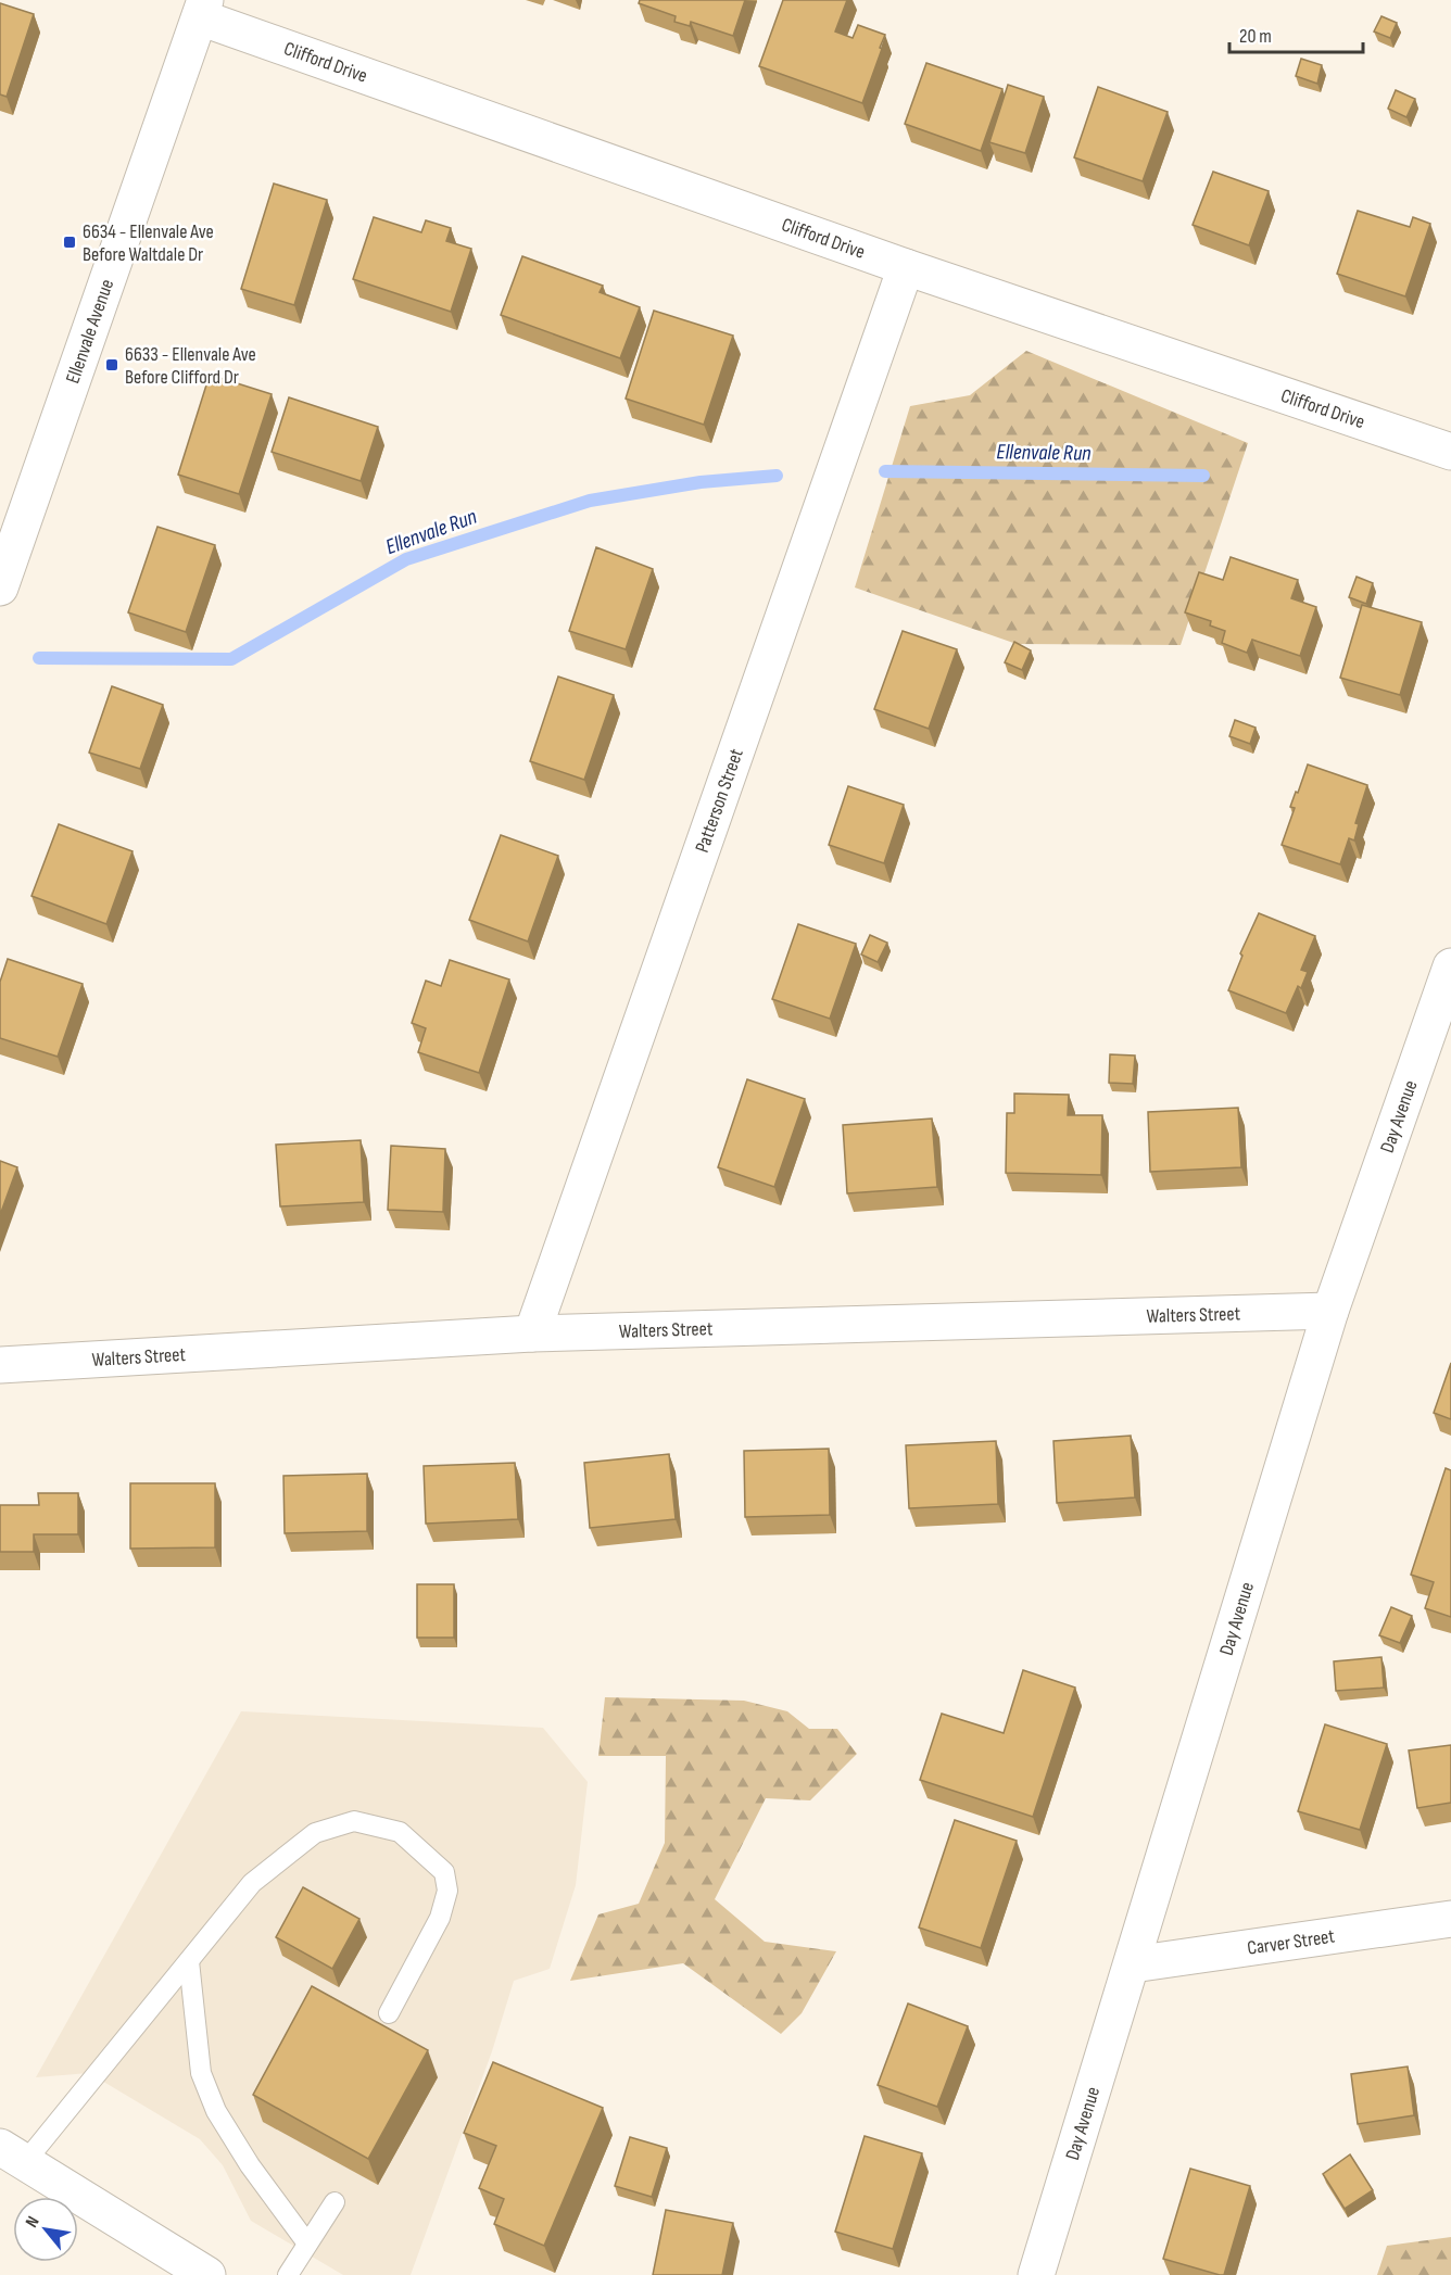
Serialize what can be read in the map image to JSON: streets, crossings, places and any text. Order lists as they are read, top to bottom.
{
  "streets": {
    "street": [
      "Clifford Drive",
      "Ellenvale Avenue",
      "Patterson Street",
      "Day Avenue",
      "Walters Street",
      "Carver Street"
    ]
  },
  "crossings": [
    ["Clifford Drive", "Ellenvale Avenue"],
    ["Clifford Drive", "Patterson Street"],
    ["Patterson Street", "Walters Street"],
    ["Day Avenue", "Walters Street"],
    ["Day Avenue", "Carver Street"]
  ],
  "water": ["Ellenvale Run"],
  "places": {
    "transit": ["6634 - Ellenvale Ave Before Waltdale Dr", "6633 - Ellenvale Ave Before Clifford Dr"]
  },
  "scale_bar": "20 m",
  "north": "top left"
}
